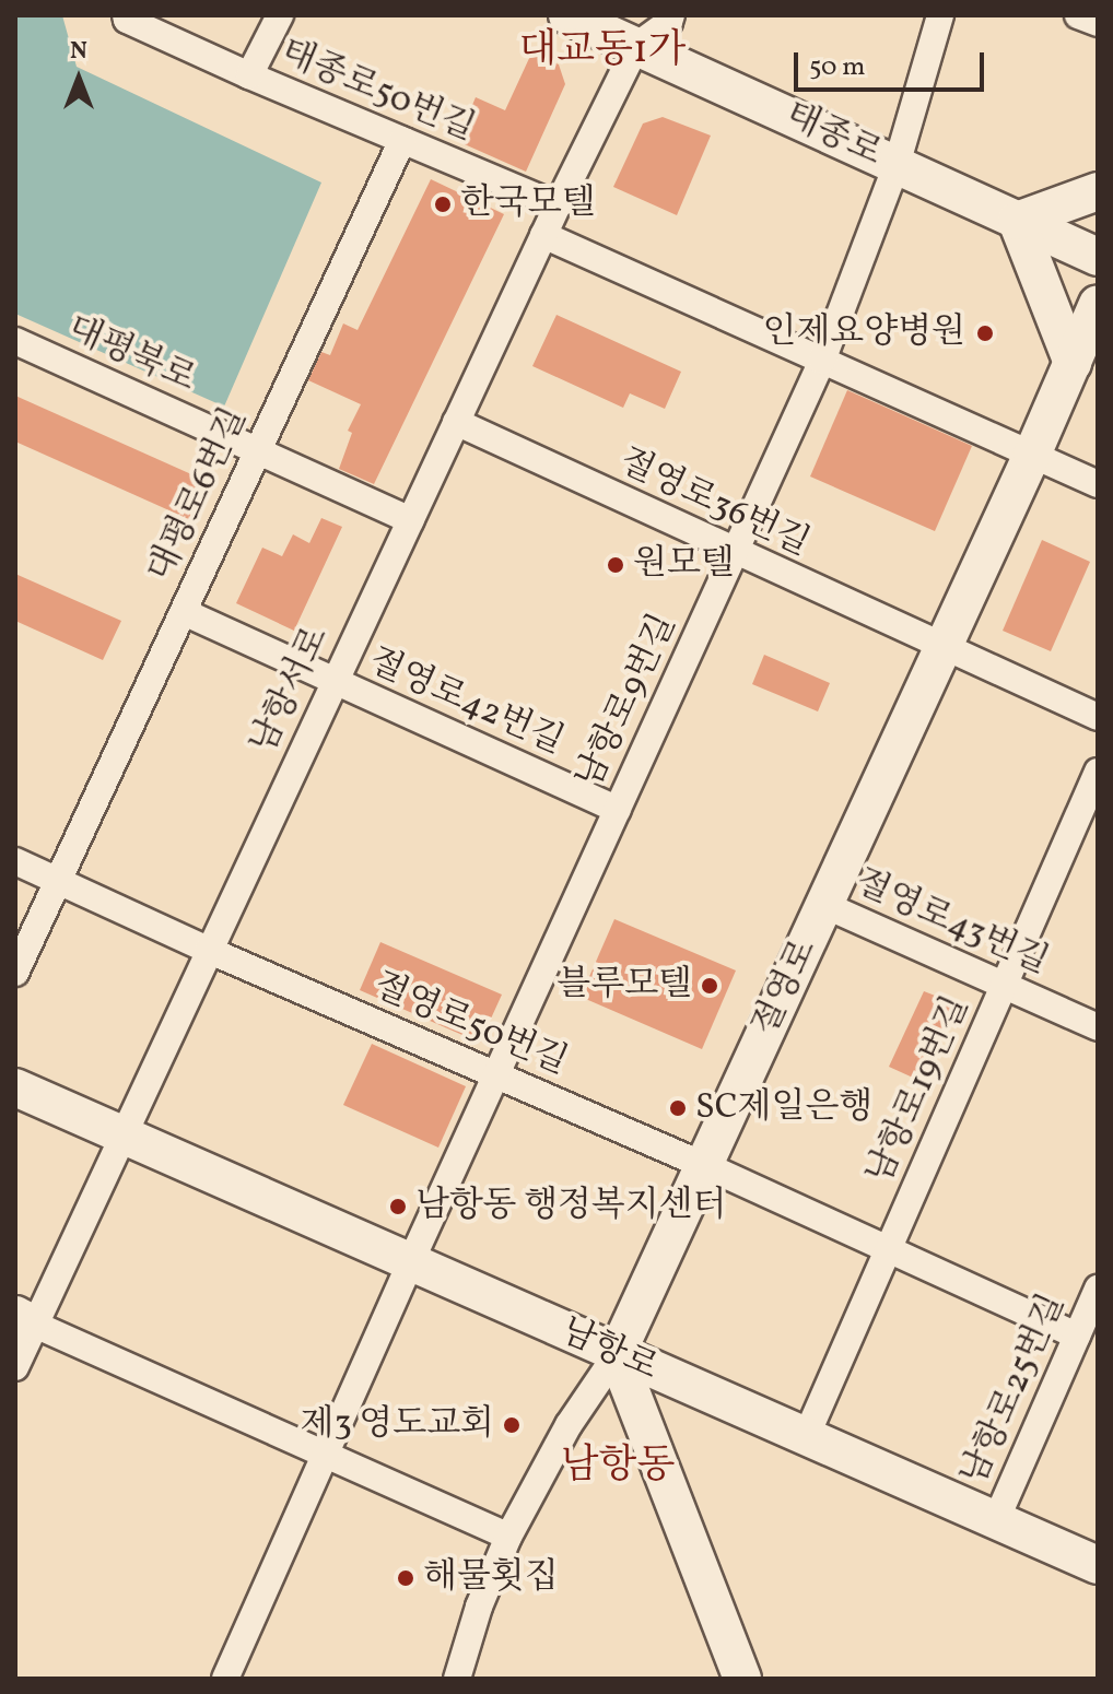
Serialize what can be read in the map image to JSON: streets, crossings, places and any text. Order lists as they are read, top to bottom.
{
  "streets": {
    "main road": ["태종로", "절영로", "남항로"],
    "street": [
      "태종로50번길",
      "대평북로",
      "대평로6번길",
      "절영로36번길",
      "남항서로",
      "남항로9번길",
      "절영로42번길",
      "절영로43번길",
      "절영로50번길",
      "남항로19번길",
      "남항로25번길"
    ]
  },
  "crossings": [
    ["태종로50번길", "대평로6번길"],
    ["태종로50번길", "남항서로"],
    ["태종로", "남항서로"],
    ["태종로", "남항로9번길"],
    ["대평북로", "대평로6번길"],
    ["대평북로", "남항서로"],
    ["대평로6번길", "절영로42번길"],
    ["절영로36번길", "남항서로"],
    ["절영로36번길", "남항로9번길"],
    ["절영로36번길", "절영로"],
    ["남항서로", "절영로42번길"],
    ["남항서로", "절영로50번길"],
    ["남항서로", "남항로"],
    ["남항로9번길", "절영로42번길"],
    ["남항로9번길", "절영로50번길"],
    ["남항로9번길", "남항로"],
    ["절영로43번길", "절영로"],
    ["절영로43번길", "남항로19번길"],
    ["절영로", "절영로50번길"],
    ["절영로", "남항로"],
    ["절영로50번길", "남항로19번길"],
    ["절영로50번길", "남항로25번길"],
    ["남항로19번길", "남항로"],
    ["남항로", "남항로25번길"]
  ],
  "districts": ["대교동1가", "남항동"],
  "places": [
    "한국모텔",
    "인제요양병원",
    "원모텔",
    "블루모텔",
    "SC제일은행",
    "남항동 행정복지센터",
    "제3 영도교회",
    "해물횟집"
  ],
  "scale_bar": "50 m",
  "north": "top"
}
